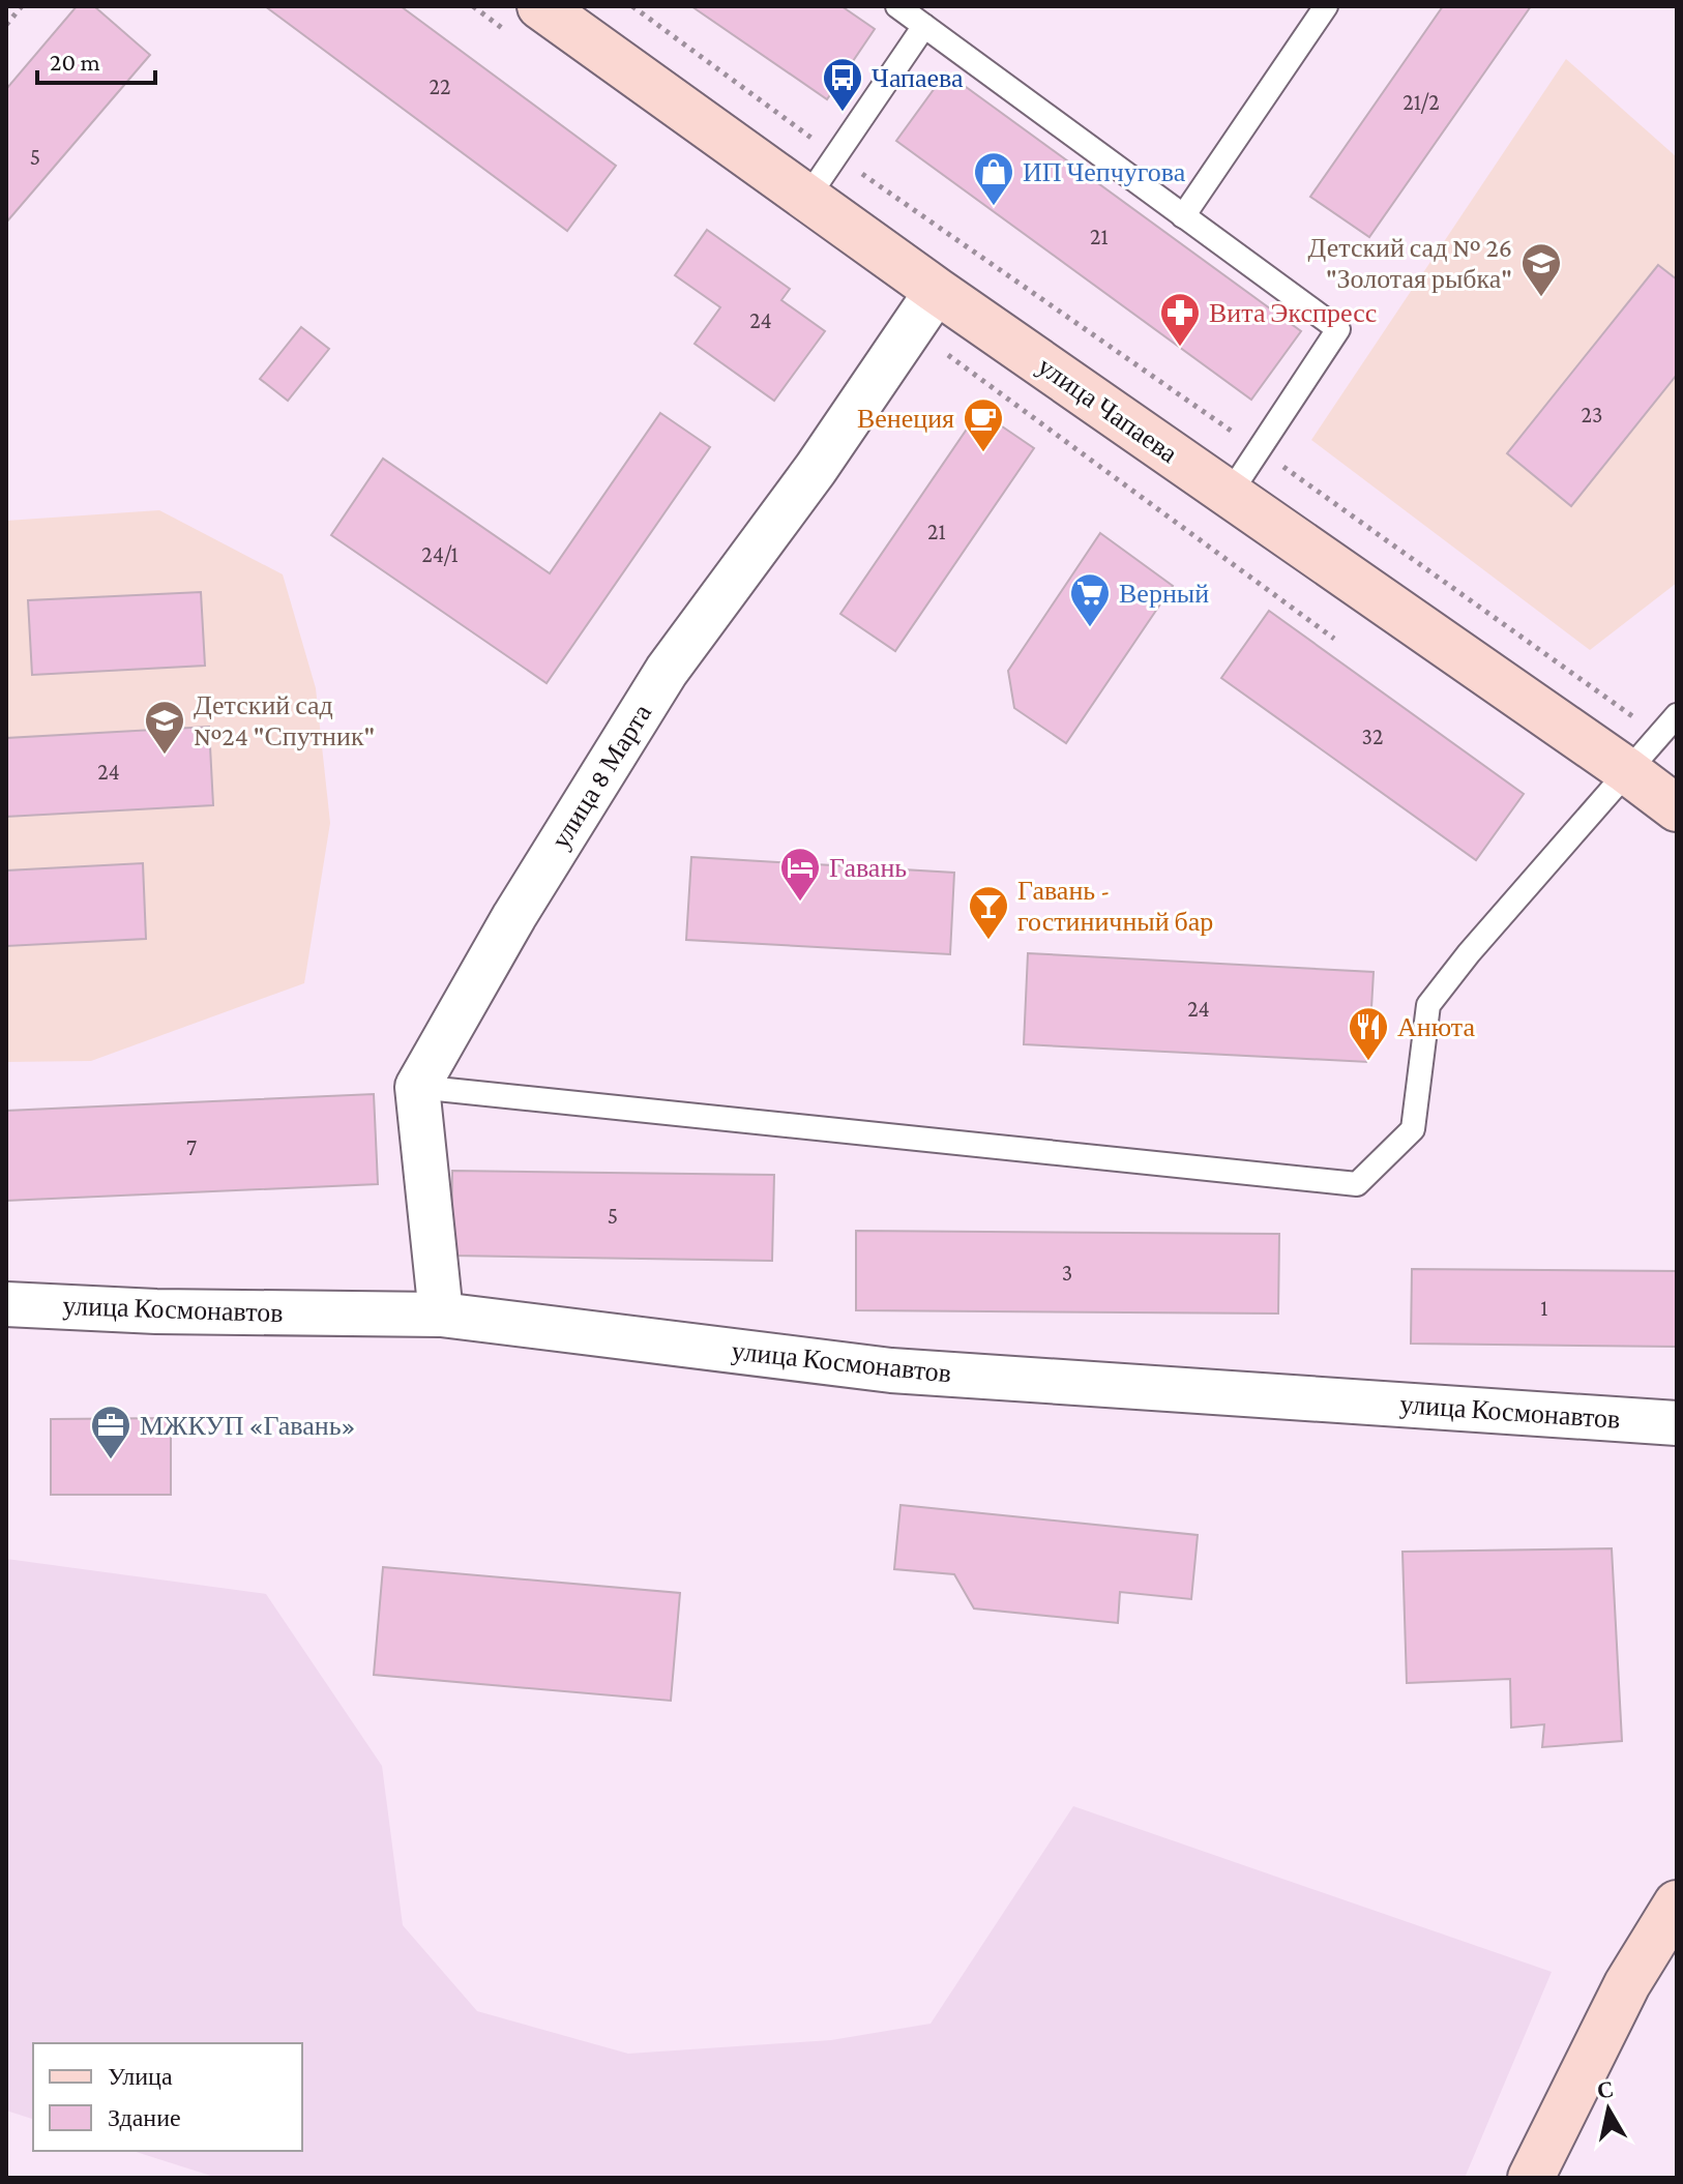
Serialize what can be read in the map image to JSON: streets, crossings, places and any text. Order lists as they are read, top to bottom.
{
  "streets": {
    "street": ["улица Чапаева", "улица 8 Марта", "улица Космонавтов"]
  },
  "crossings": [
    ["улица Чапаева", "улица 8 Марта"]
  ],
  "places": {
    "bus stop": ["Чапаева"],
    "shop": ["ИП Чепчугова"],
    "school or university": ["Детский сад № 26 \"Золотая рыбка\"", "Детский сад №24 \"Спутник\""],
    "pharmacy": ["Вита Экспресс"],
    "cafe": ["Венеция"],
    "supermarket": ["Верный"],
    "hotel": ["Гавань"],
    "bar": ["Гавань - гостиничный бар"],
    "restaurant": ["Анюта"],
    "office": ["МЖКУП «Гавань»"]
  },
  "house_numbers": [
    "22",
    "21/2",
    "5",
    "21",
    "24",
    "23",
    "21",
    "24/1",
    "32",
    "24",
    "24",
    "7",
    "5",
    "3",
    "1"
  ],
  "legend": ["Улица", "Здание"],
  "scale_bar": "20 m",
  "north": "top"
}
